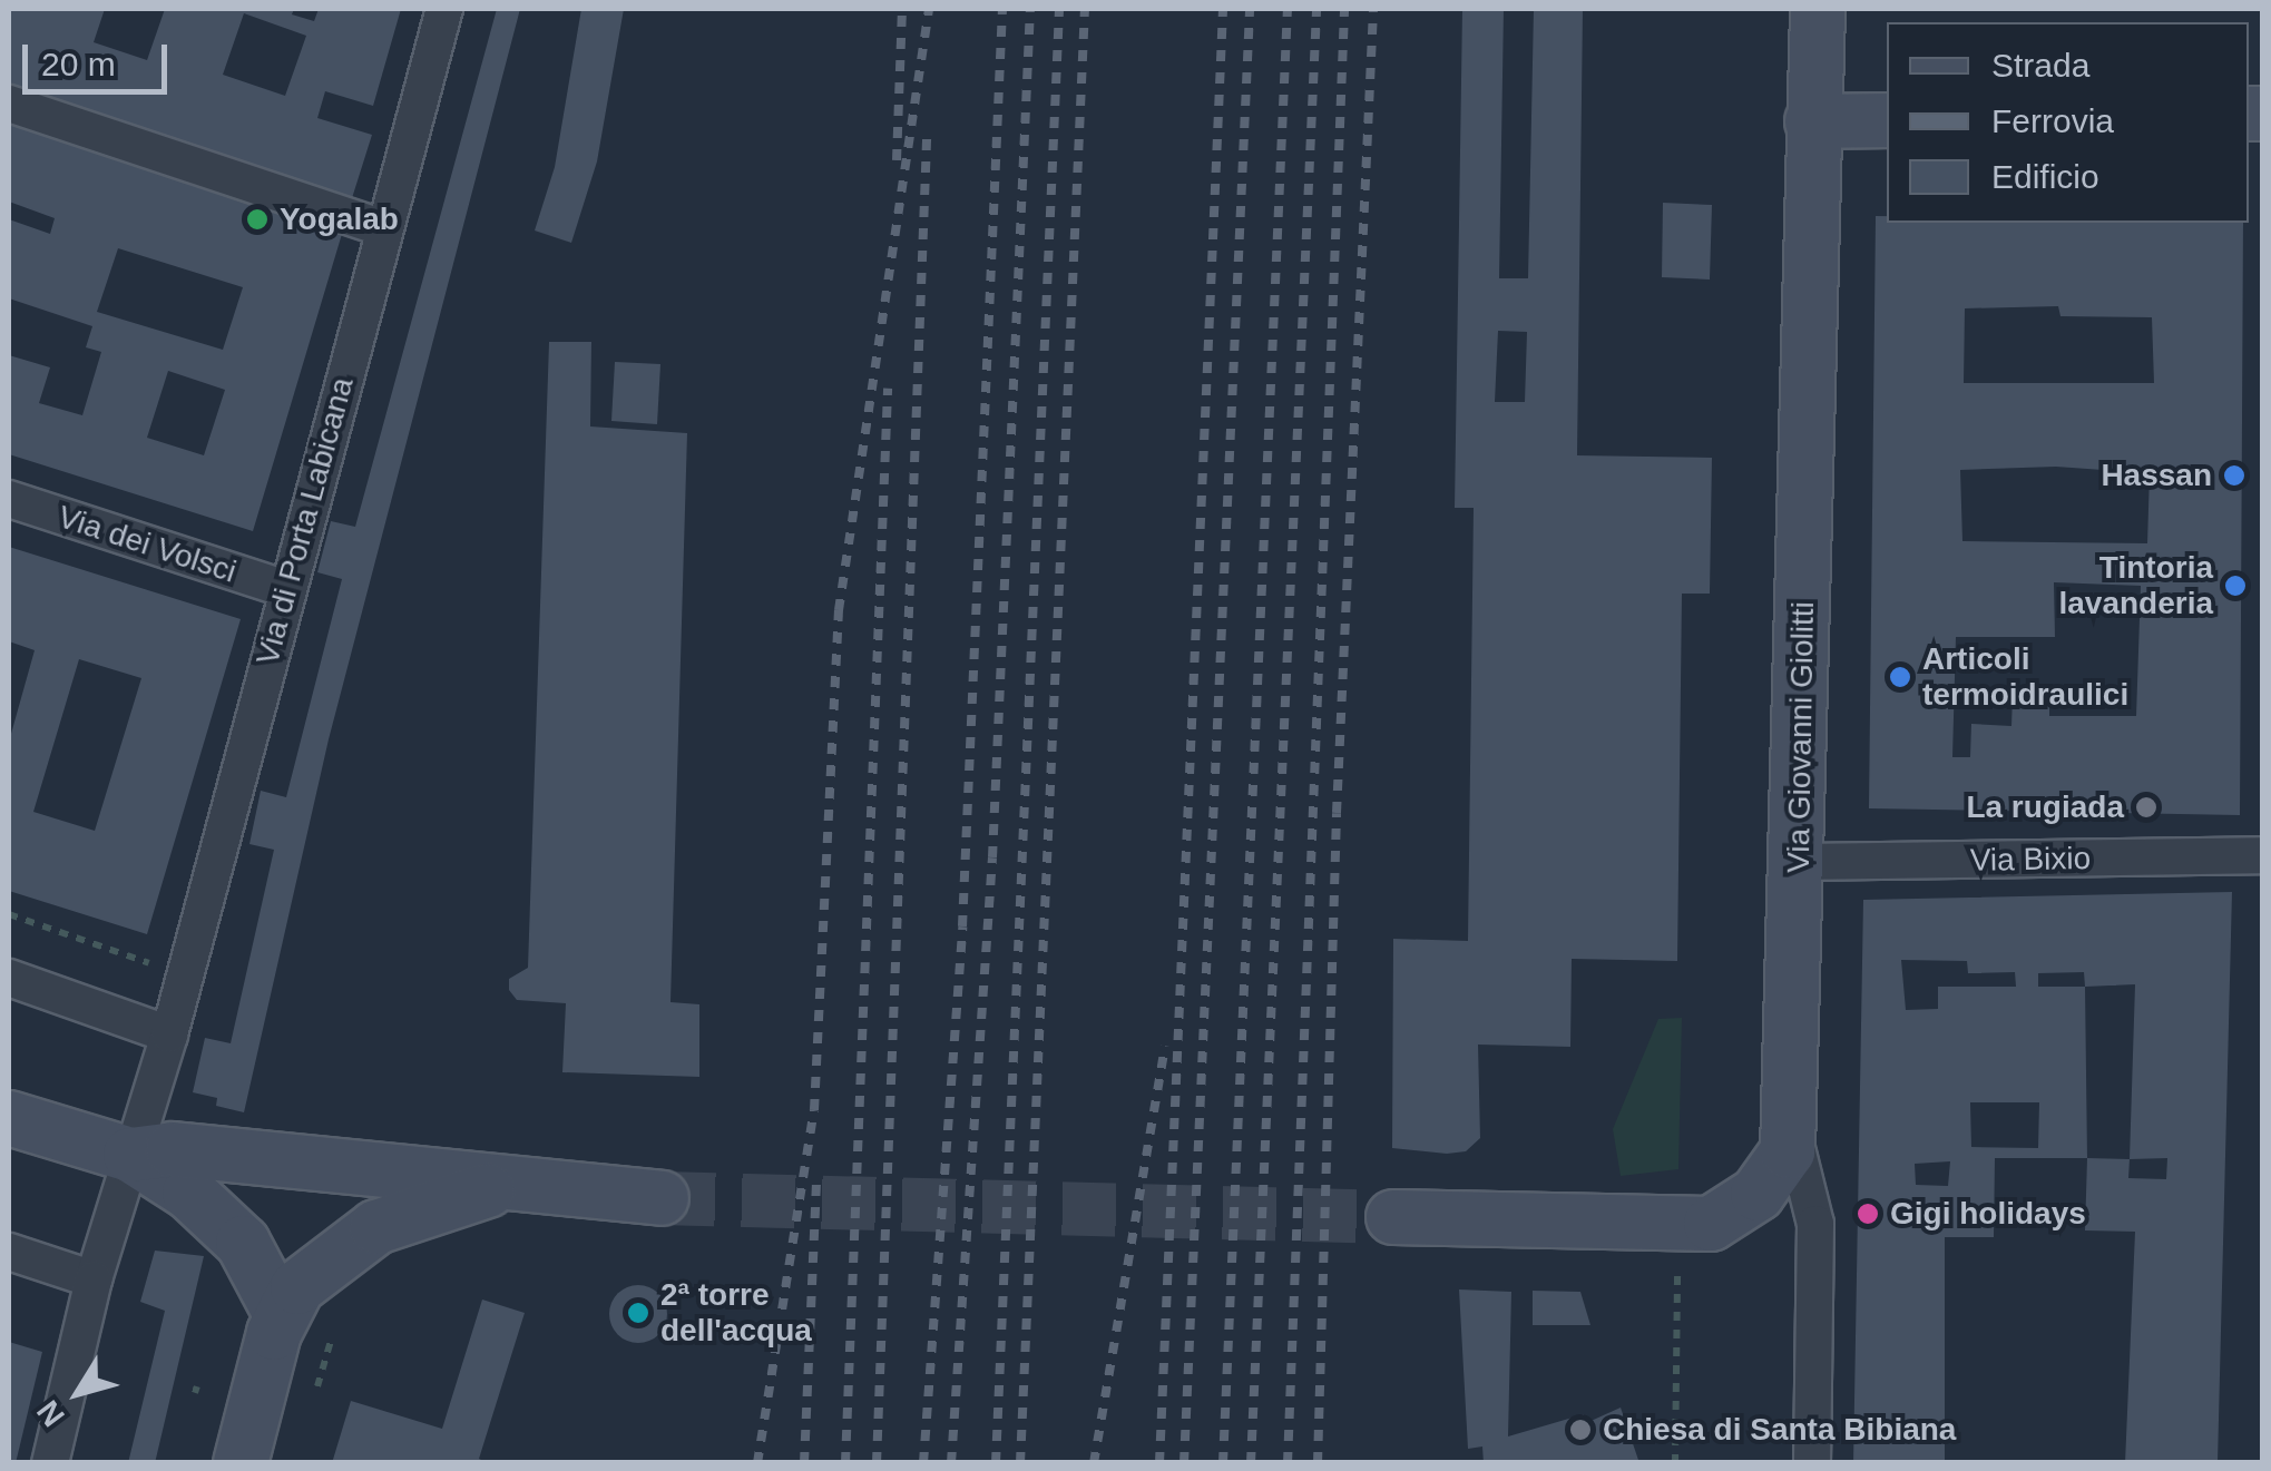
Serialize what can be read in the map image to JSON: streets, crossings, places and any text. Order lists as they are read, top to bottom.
{
  "streets": {
    "main road": ["Via Giovanni Giolitti"],
    "street": ["Via di Porta Labicana", "Via dei Volsci", "Via Bixio"]
  },
  "crossings": [
    ["Via di Porta Labicana", "Via dei Volsci"],
    ["Via Giovanni Giolitti", "Via Bixio"]
  ],
  "places": [
    "Yogalab",
    "Hassan",
    "Tintoria lavanderia",
    "Articoli termoidraulici",
    "La rugiada",
    "Gigi holidays",
    "2ª torre dell'acqua",
    "Chiesa di Santa Bibiana"
  ],
  "legend": ["Strada", "Ferrovia", "Edificio"],
  "scale_bar": "20 m",
  "north": "bottom left"
}
